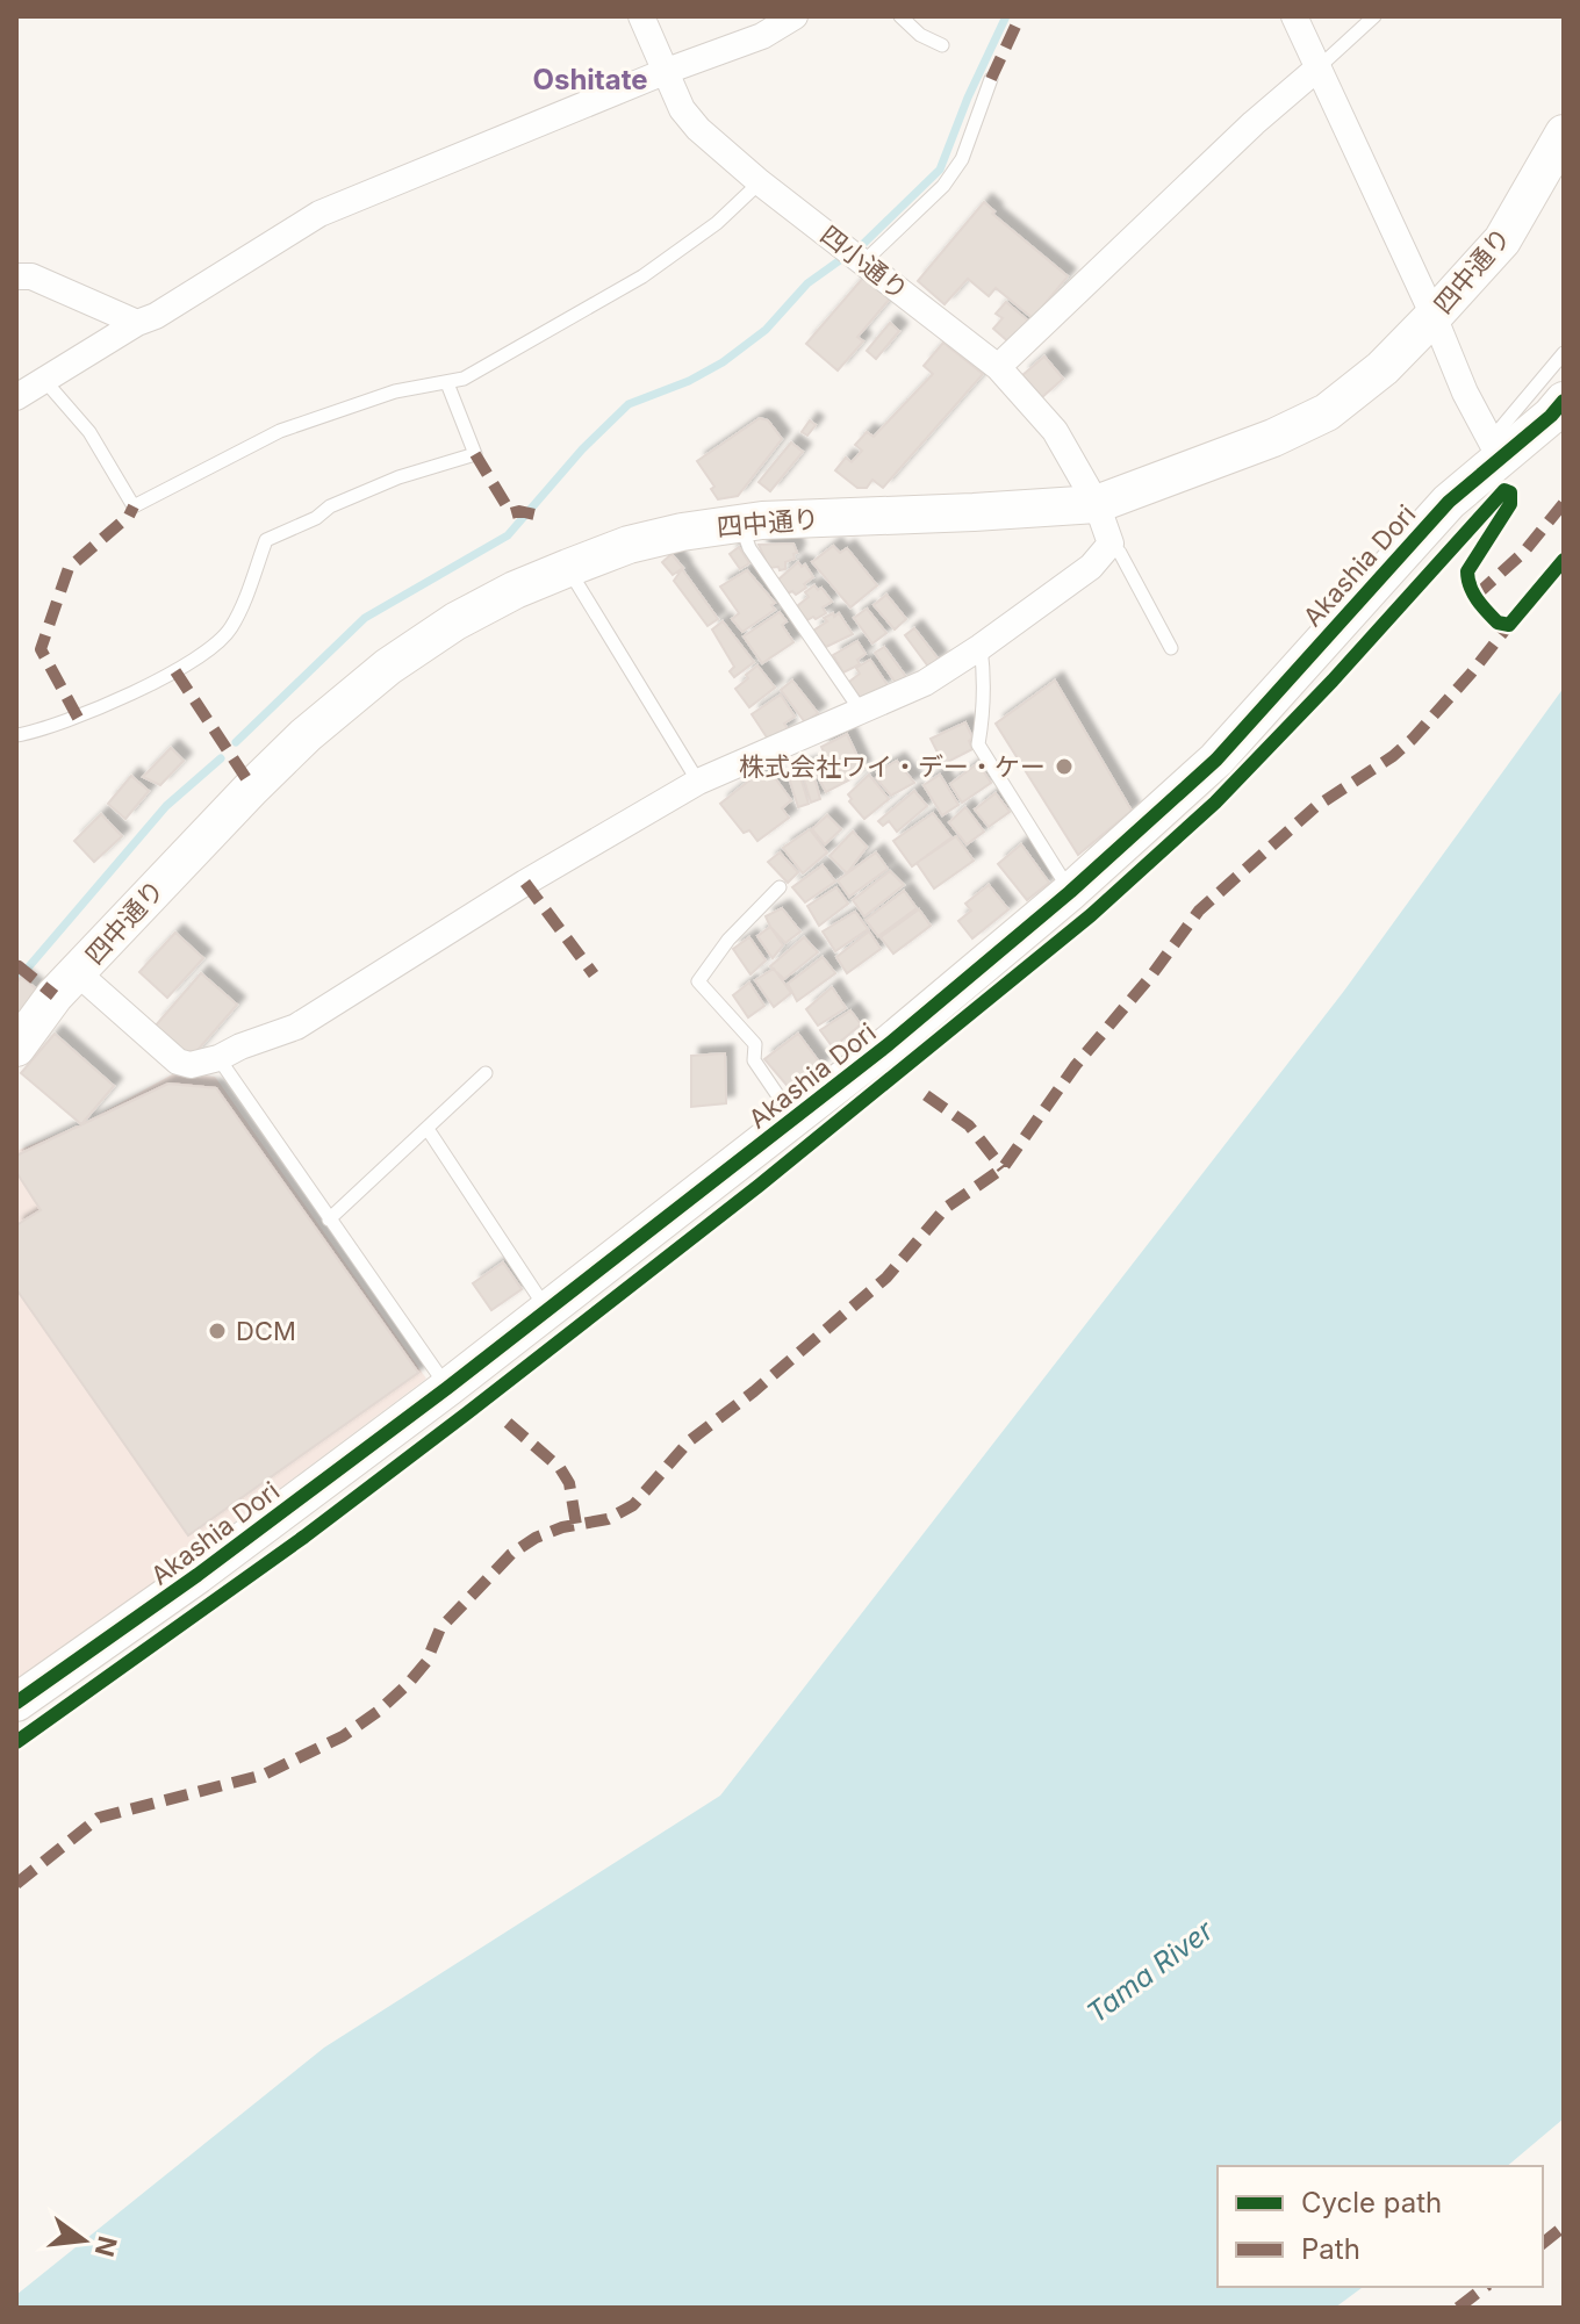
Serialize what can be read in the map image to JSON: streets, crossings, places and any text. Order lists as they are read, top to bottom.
{
  "streets": {
    "street": ["四小通り", "四中通り", "Akashia Dori"]
  },
  "crossings": [
    ["四小通り", "四中通り"]
  ],
  "districts": ["Oshitate"],
  "water": ["Tama River"],
  "places": ["株式会社ワイ・デー・ケー", "DCM"],
  "legend": ["Cycle path", "Path"],
  "north": "right"
}
